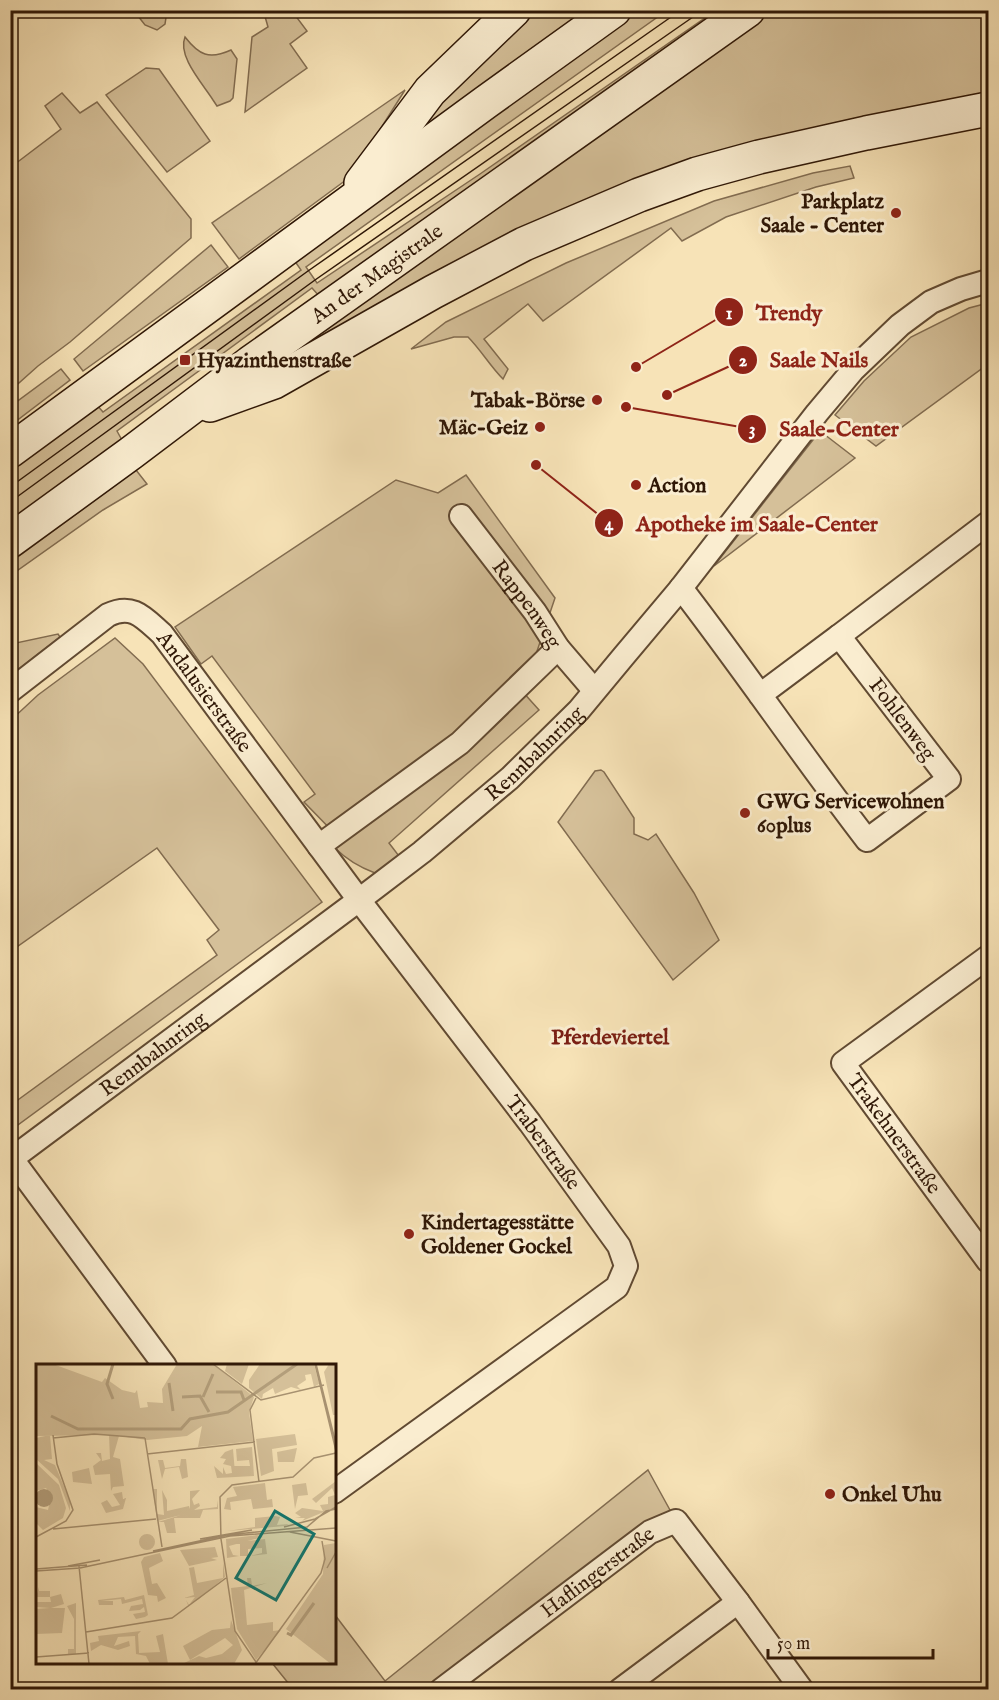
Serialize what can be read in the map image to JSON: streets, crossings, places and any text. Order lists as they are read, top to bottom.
{
  "streets": {
    "main road": ["An der Magistrale"],
    "street": [
      "Rappenweg",
      "Andalusierstraße",
      "Fohlenweg",
      "Rennbahnring",
      "Trakehnerstraße",
      "Traberstraße",
      "Haflingerstraße"
    ]
  },
  "crossings": [
    ["Rappenweg", "Rennbahnring"],
    ["Andalusierstraße", "Rennbahnring"],
    ["Andalusierstraße", "Traberstraße"],
    ["Fohlenweg", "Rennbahnring"],
    ["Rennbahnring", "Traberstraße"]
  ],
  "districts": ["Pferdeviertel"],
  "places": {
    "other": [
      "Parkplatz Saale - Center",
      "Trendy",
      "Saale Nails",
      "Tabak-Börse",
      "Saale-Center",
      "Mäc-Geiz",
      "Apotheke im Saale-Center",
      "Action",
      "GWG Servicewohnen 60plus",
      "Kindertagesstätte Goldener Gockel",
      "Onkel Uhu"
    ],
    "transit": ["Hyazinthenstraße"]
  },
  "scale_bar": "50 m"
}
